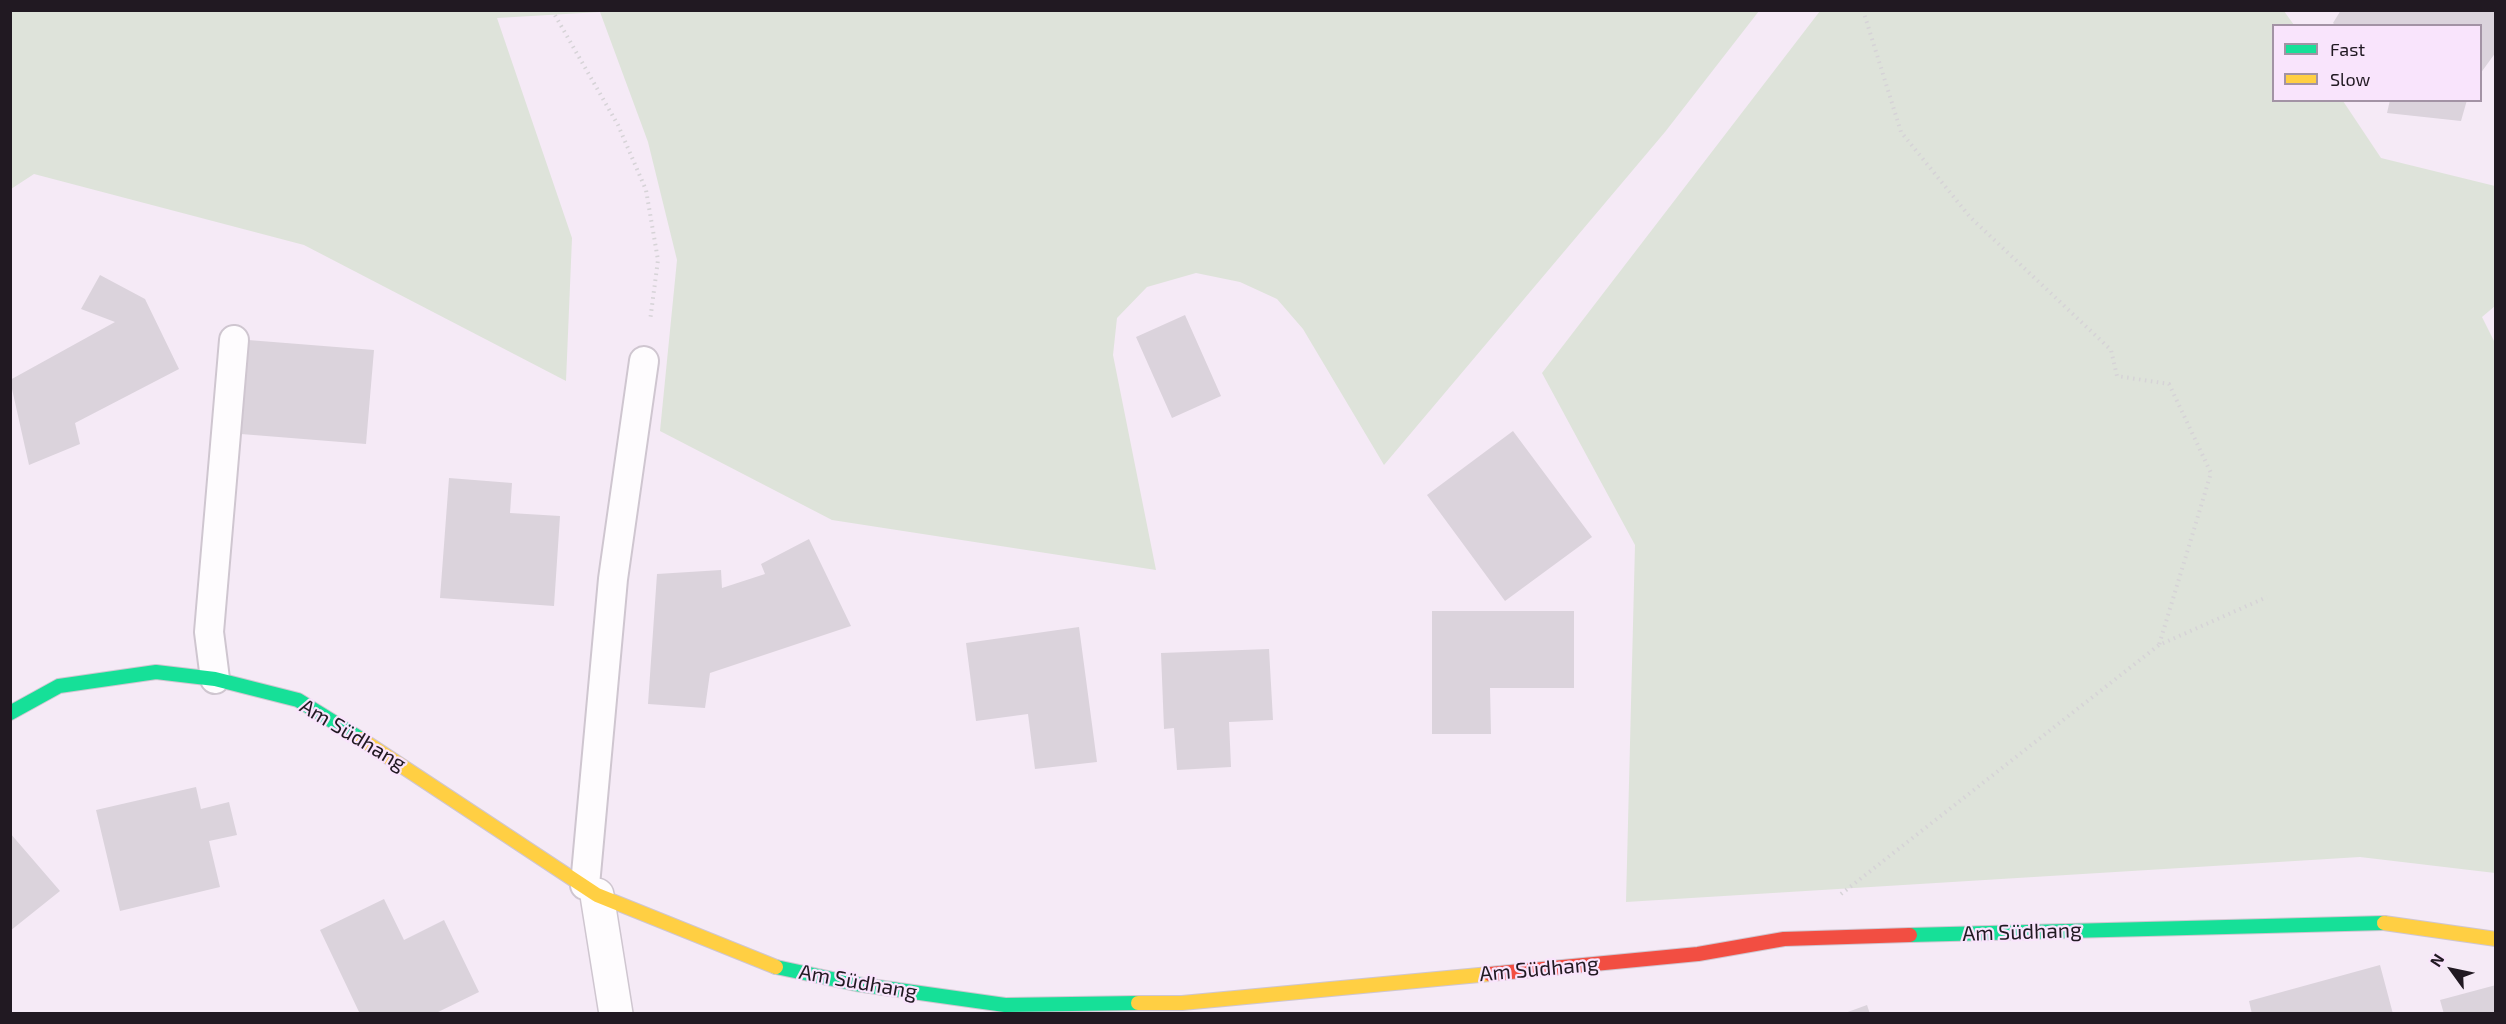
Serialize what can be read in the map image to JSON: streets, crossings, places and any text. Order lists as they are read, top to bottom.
{
  "streets": {
    "street": ["Am Südhang"]
  },
  "legend": ["Fast", "Slow"],
  "north": "top left"
}
